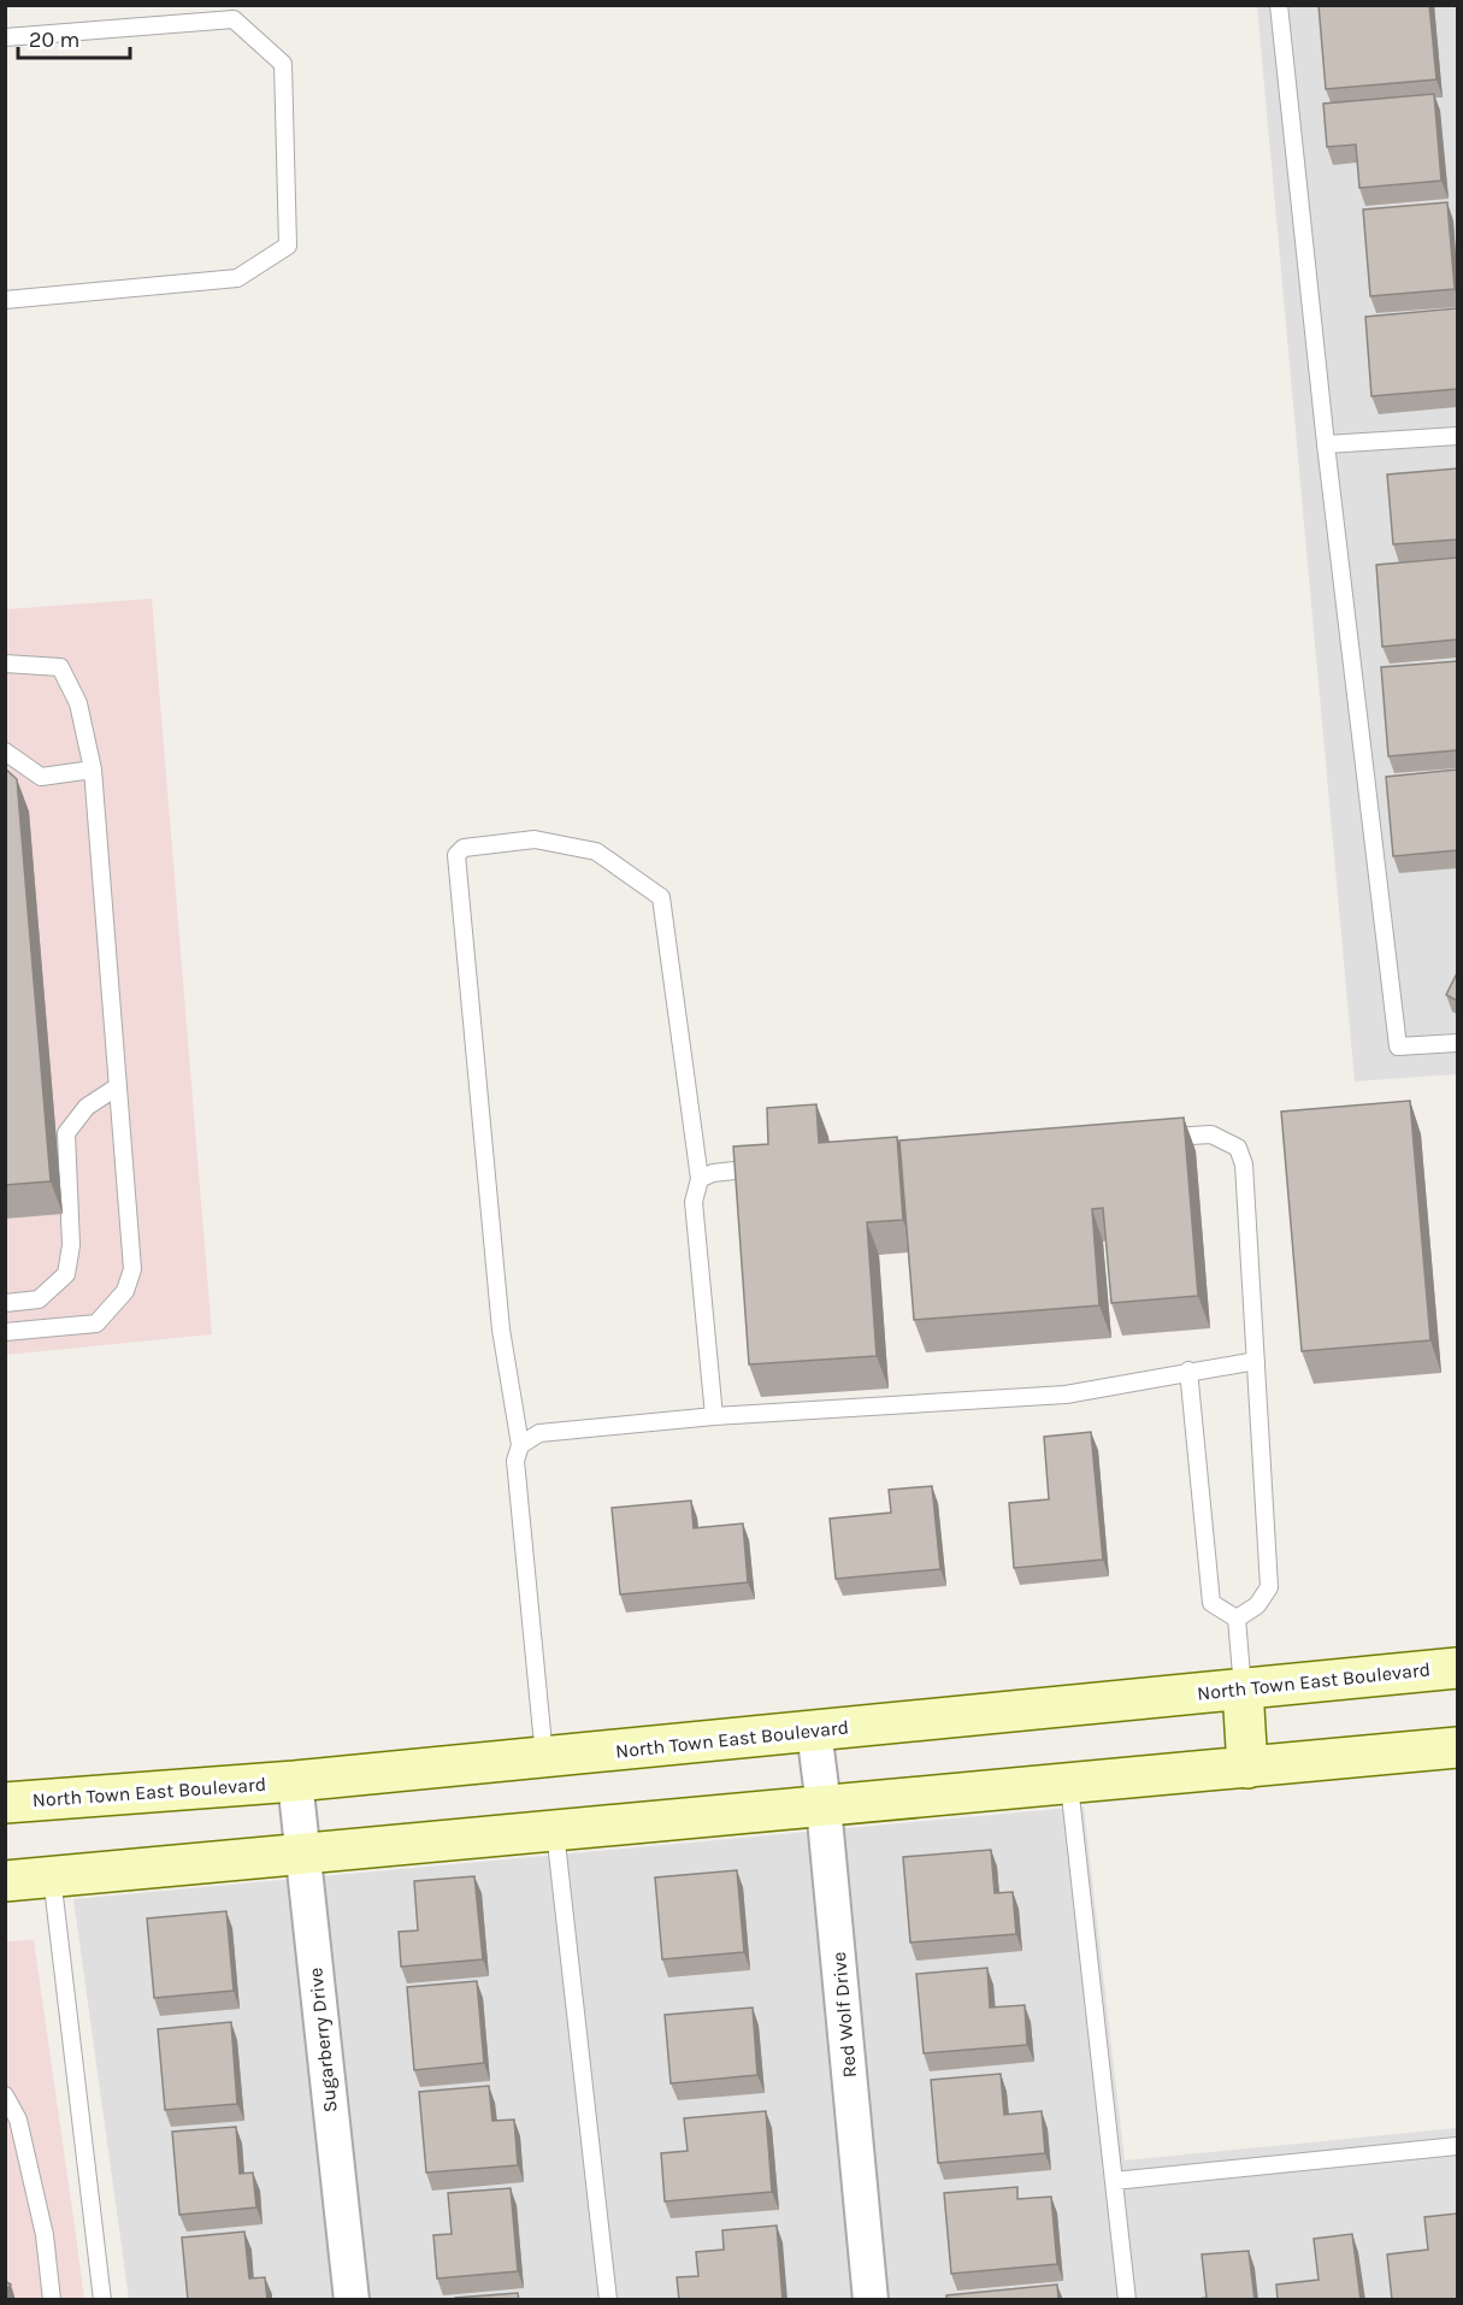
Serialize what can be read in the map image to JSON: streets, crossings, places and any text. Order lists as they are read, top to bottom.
{
  "streets": {
    "main road": ["North Town East Boulevard"],
    "street": ["Red Wolf Drive", "Sugarberry Drive"]
  },
  "crossings": [
    ["North Town East Boulevard", "Red Wolf Drive"],
    ["North Town East Boulevard", "Sugarberry Drive"]
  ],
  "scale_bar": "20 m"
}
